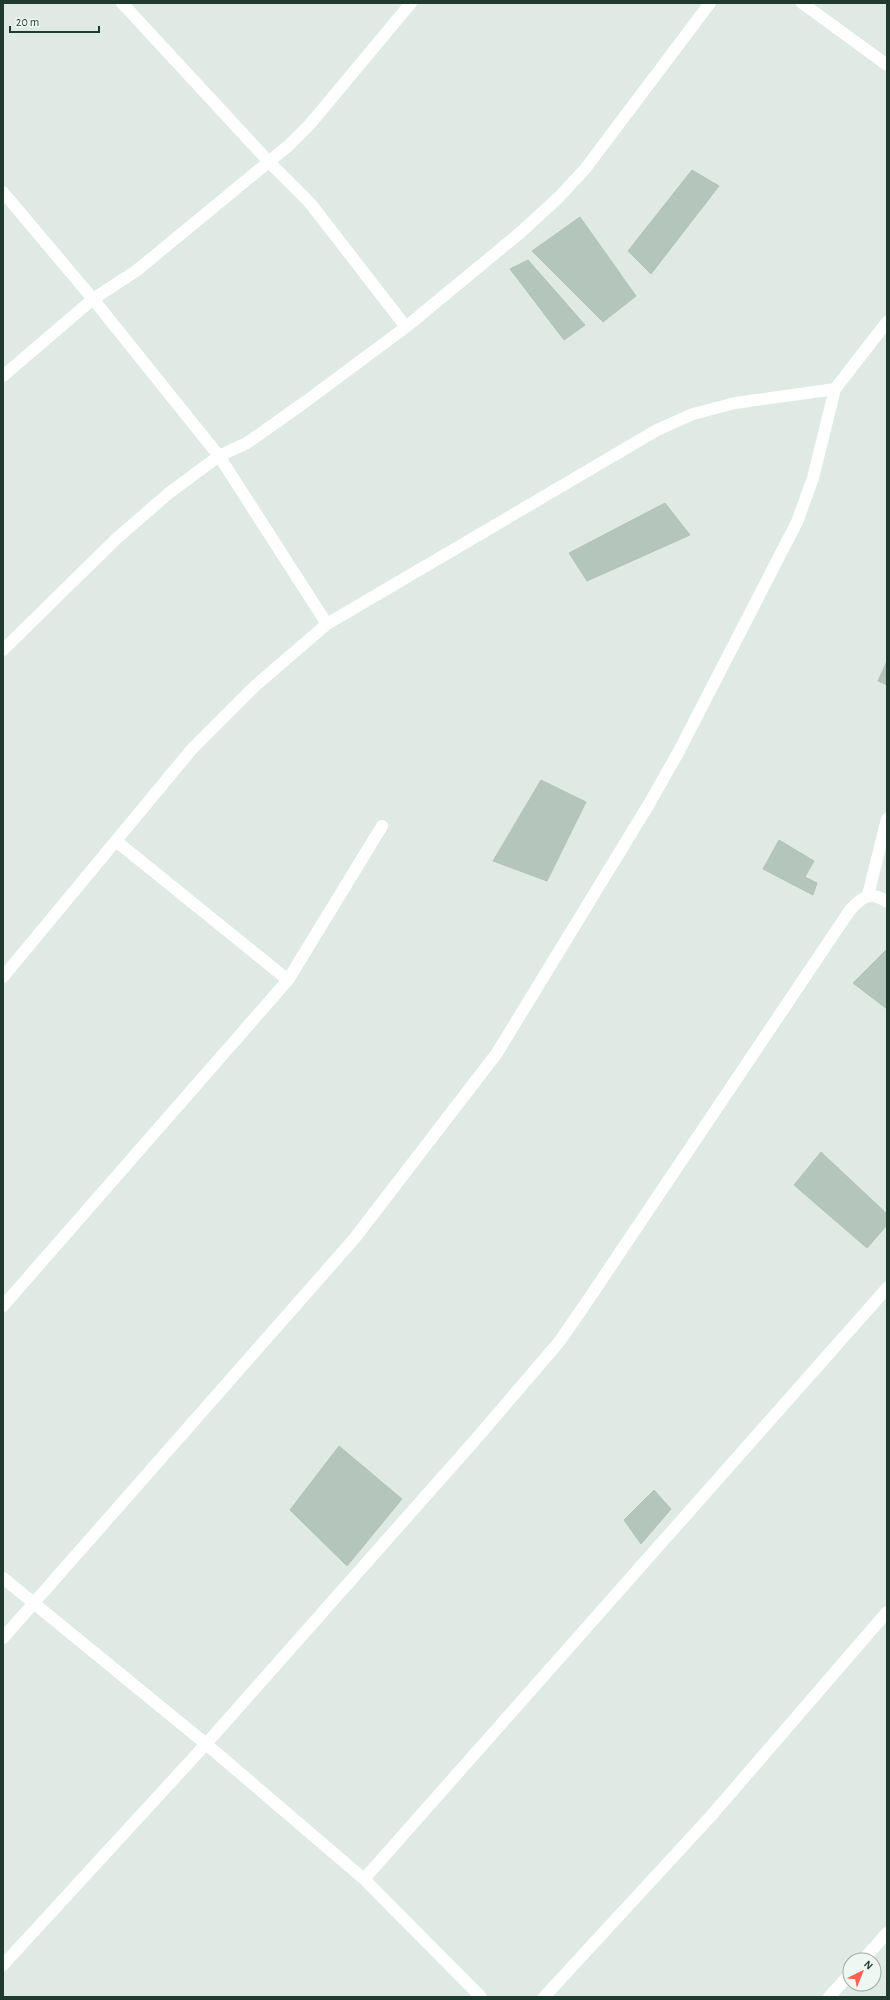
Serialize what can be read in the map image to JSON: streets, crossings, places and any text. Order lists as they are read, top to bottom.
{
  "scale_bar": "20 m",
  "north": "top right"
}
